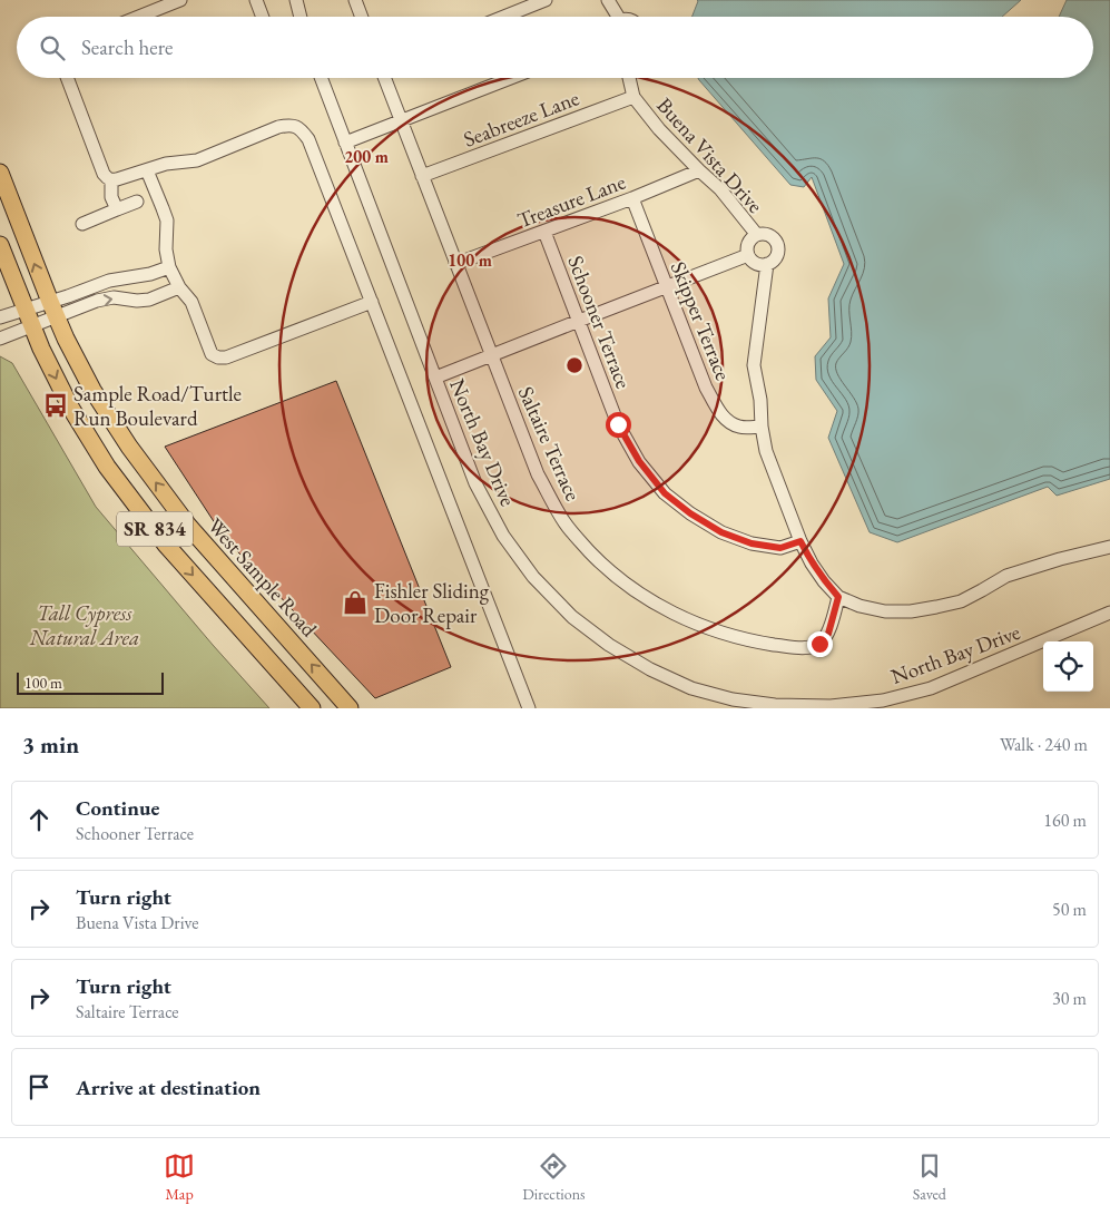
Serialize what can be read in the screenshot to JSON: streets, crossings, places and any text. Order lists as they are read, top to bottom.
{
  "streets": {
    "main road": ["SR 834", "West Sample Road"],
    "street": [
      "Seabreeze Lane",
      "Buena Vista Drive",
      "Treasure Lane",
      "Skipper Terrace",
      "Schooner Terrace",
      "North Bay Drive",
      "Saltaire Terrace"
    ]
  },
  "crossings": [
    ["Seabreeze Lane", "Buena Vista Drive"],
    ["Seabreeze Lane", "Saltaire Terrace"],
    ["Buena Vista Drive", "Treasure Lane"],
    ["Treasure Lane", "Skipper Terrace"],
    ["Treasure Lane", "Schooner Terrace"],
    ["Treasure Lane", "Saltaire Terrace"]
  ],
  "parks": ["Tall Cypress Natural Area"],
  "places": {
    "bus stop": ["Sample Road/Turtle Run Boulevard"],
    "shop": ["Fishler Sliding Door Repair"]
  },
  "scale_bar": "100 m",
  "page": {
    "search": "Search here",
    "scale": "100 m",
    "heading": ["3 min", "Walk · 240 m"],
    "list": [
      ["Continue", "Schooner Terrace", "160 m"],
      ["Turn right", "Buena Vista Drive", "50 m"],
      ["Turn right", "Saltaire Terrace", "30 m"],
      "Arrive at destination"
    ],
    "nav": ["Map", "Directions", "Saved"]
  },
  "rings": ["200 m", "100 m"]
}
